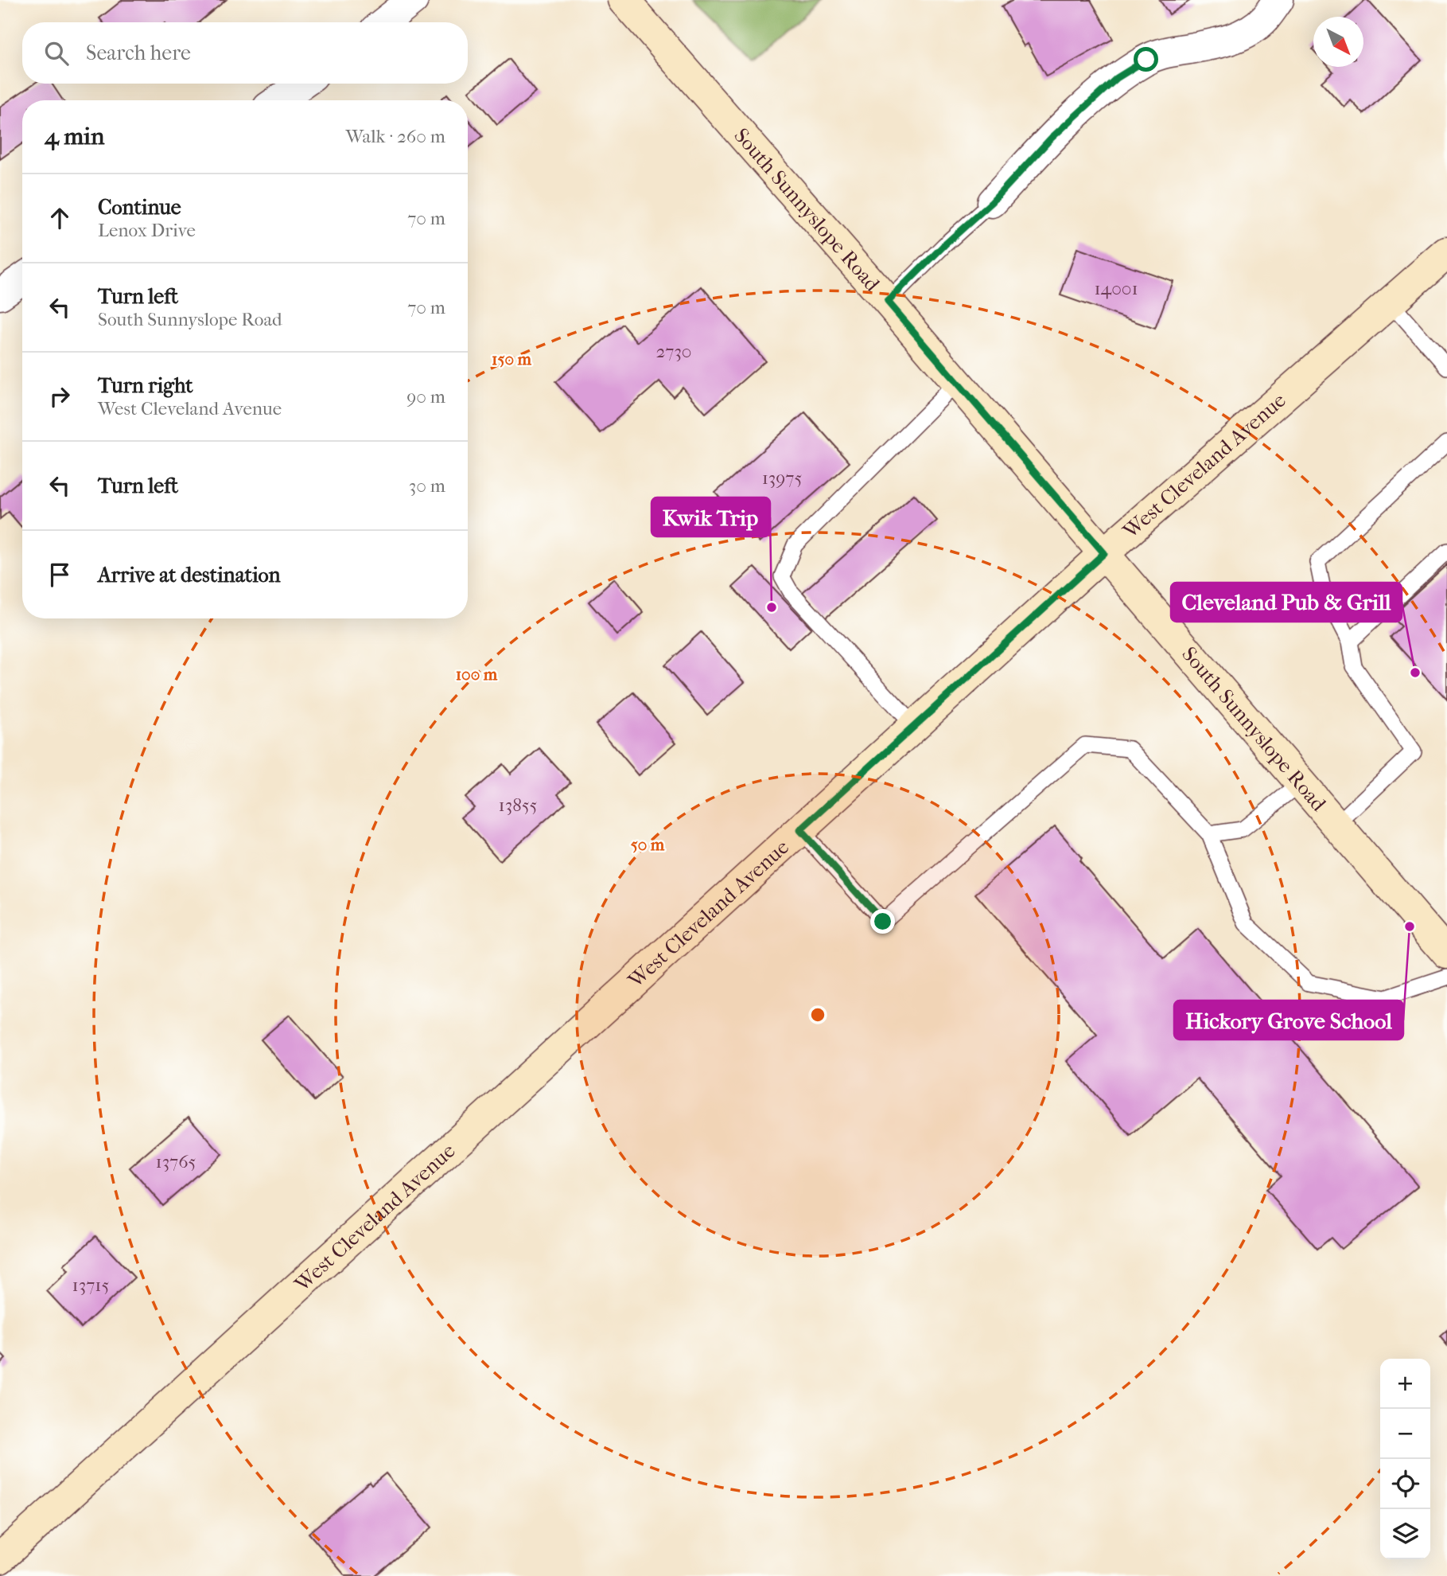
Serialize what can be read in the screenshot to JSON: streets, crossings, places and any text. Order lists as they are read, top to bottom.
{
  "streets": {
    "main road": ["South Sunnyslope Road", "West Cleveland Avenue"]
  },
  "crossings": [
    ["South Sunnyslope Road", "West Cleveland Avenue"]
  ],
  "places": ["Kwik Trip", "Cleveland Pub & Grill", "Hickory Grove School"],
  "house_numbers": [
    "14001",
    "2730",
    "13975",
    "13855",
    "13765",
    "13715"
  ],
  "north": "bottom right",
  "page": {
    "search": "Search here",
    "heading": ["4 min", "Walk · 260 m"],
    "list": [
      ["Continue", "Lenox Drive", "70 m"],
      ["Turn left", "South Sunnyslope Road", "70 m"],
      ["Turn right", "West Cleveland Avenue", "90 m"],
      ["Turn left", "30 m"],
      "Arrive at destination"
    ],
    "map_buttons": ["+", "−"]
  },
  "rings": ["150 m", "100 m", "50 m"]
}
